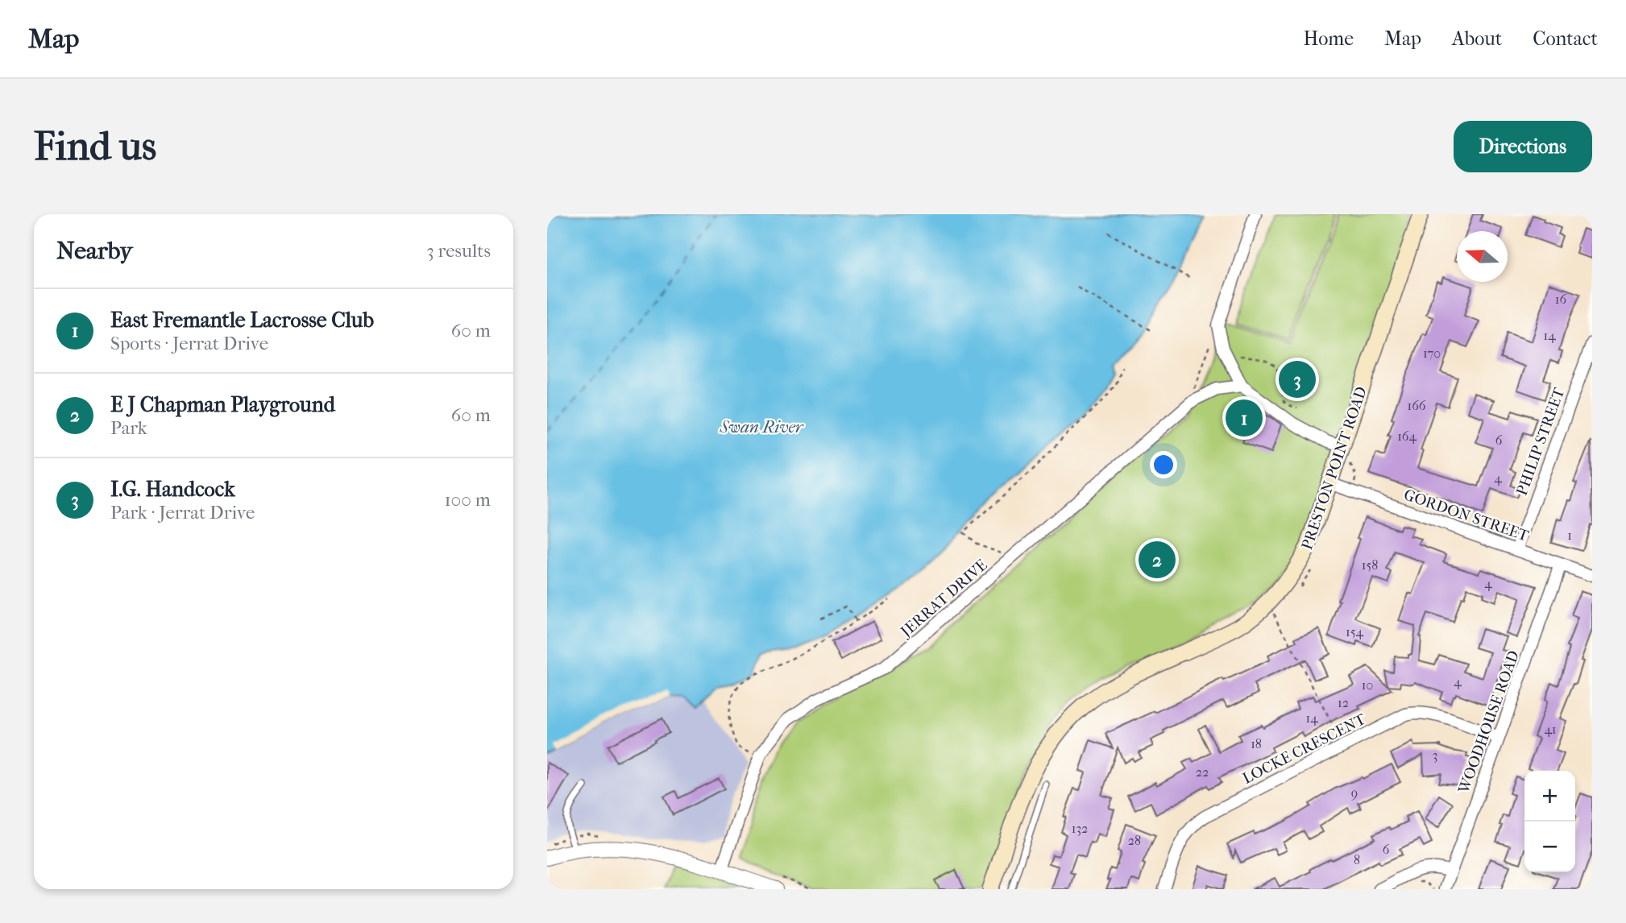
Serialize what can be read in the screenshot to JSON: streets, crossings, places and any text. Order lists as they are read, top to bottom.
{
  "streets": {
    "main road": ["PRESTON POINT ROAD"],
    "street": [
      "PHILIP STREET",
      "GORDON STREET",
      "JERRAT DRIVE",
      "WOODHOUSE ROAD",
      "LOCKE CRESCENT"
    ]
  },
  "crossings": [
    ["PHILIP STREET", "GORDON STREET"],
    ["PRESTON POINT ROAD", "GORDON STREET"],
    ["GORDON STREET", "WOODHOUSE ROAD"],
    ["WOODHOUSE ROAD", "LOCKE CRESCENT"]
  ],
  "water": ["Swan River"],
  "house_numbers": [
    "16",
    "14",
    "170",
    "166",
    "164",
    "6",
    "4",
    "1",
    "158",
    "4",
    "154",
    "4",
    "10",
    "12",
    "14",
    "41",
    "18",
    "3",
    "22",
    "9",
    "132",
    "28",
    "6",
    "8"
  ],
  "north": "left",
  "page": {
    "header": "Map",
    "nav": [
      "Home",
      "Map",
      "About",
      "Contact"
    ],
    "buttons": "Directions",
    "title": "Find us",
    "heading": ["Nearby", "3 results"],
    "list": [
      {
        "mark": "1",
        "name": "East Fremantle Lacrosse Club",
        "note": "Sports · Jerrat Drive",
        "value": "60 m"
      },
      {
        "mark": "2",
        "name": "E J Chapman Playground",
        "note": "Park",
        "value": "60 m"
      },
      {
        "mark": "3",
        "name": "I.G. Handcock",
        "note": "Park · Jerrat Drive",
        "value": "100 m"
      }
    ],
    "pins": ["3", "1", "2"],
    "map_buttons": ["+", "−"]
  }
}
